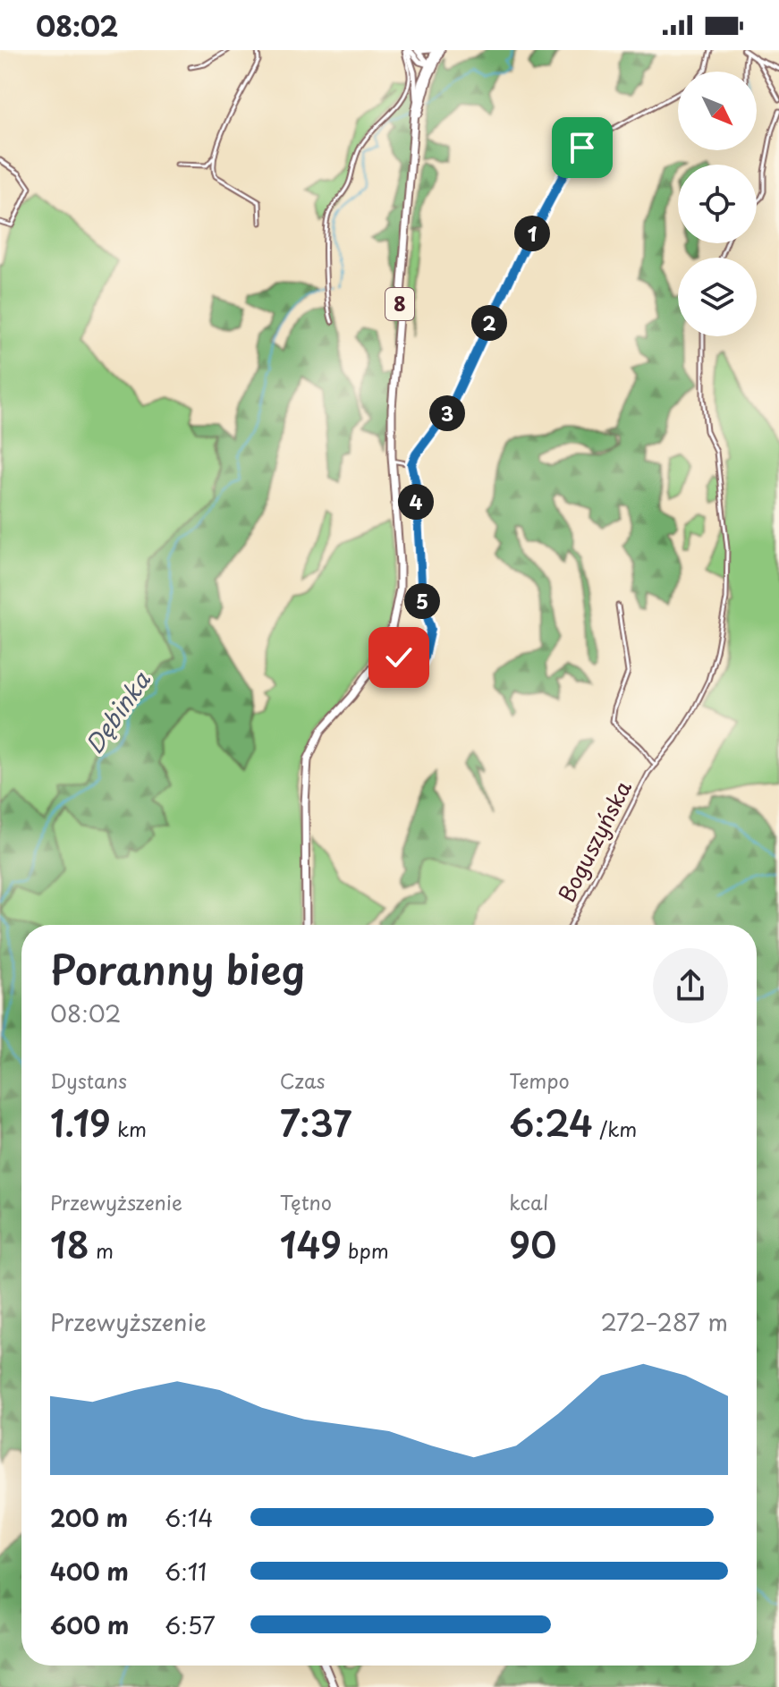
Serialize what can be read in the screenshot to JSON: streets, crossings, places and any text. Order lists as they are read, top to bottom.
{
  "streets": {
    "highway": ["8"],
    "street": ["Boguszyńska"]
  },
  "water": ["Dębinka"],
  "north": "bottom right",
  "page": {
    "status": "08:02",
    "pins": [
      "1",
      "2",
      "3",
      "4",
      "5"
    ],
    "heading": ["Poranny bieg", "08:02"],
    "stats": [
      ["Dystans", "1.19 km"],
      ["Czas", "7:37"],
      ["Tempo", "6:24 /km"],
      ["Przewyższenie", "18 m"],
      ["Tętno", "149 bpm"],
      ["kcal", "90"]
    ],
    "chart": ["Przewyższenie", "272–287 m"],
    "list": [
      {
        "name": "200 m",
        "note": "6:14"
      },
      {
        "name": "400 m",
        "note": "6:11"
      },
      {
        "name": "600 m",
        "note": "6:57"
      }
    ]
  }
}
